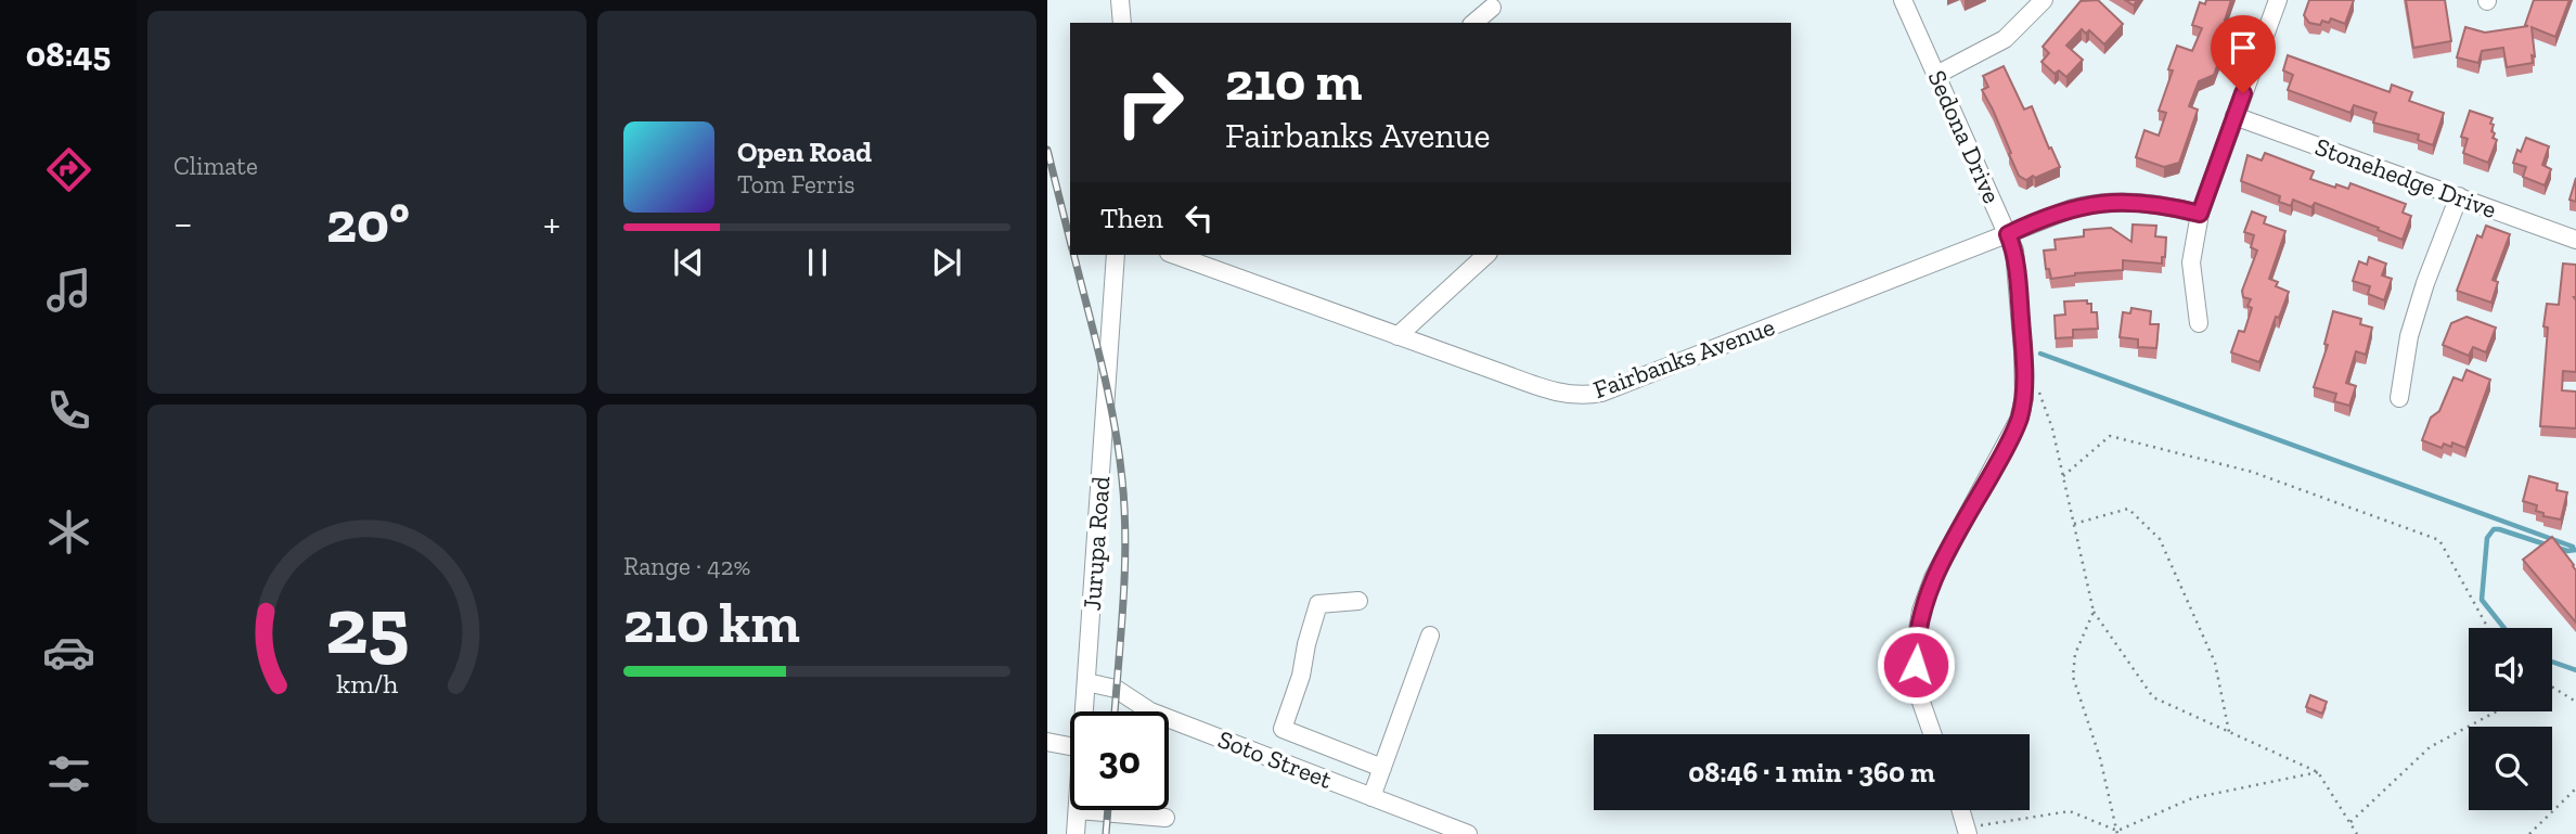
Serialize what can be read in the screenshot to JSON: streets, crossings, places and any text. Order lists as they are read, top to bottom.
{
  "streets": {
    "street": [
      "Sedona Drive",
      "Stonehedge Drive",
      "Fairbanks Avenue",
      "Jurupa Road",
      "Soto Street"
    ]
  },
  "crossings": [
    ["Sedona Drive", "Fairbanks Avenue"],
    ["Jurupa Road", "Soto Street"]
  ],
  "page": {
    "tabs": "08:45",
    "tile": [
      "Climate",
      ["Range · 42%", "210 km"]
    ],
    "turn": ["210 m", "Fairbanks Avenue"],
    "song": ["Open Road", "Tom Ferris"],
    "then": "Then",
    "heat": ["−", "20°", "+"],
    "limit": "30",
    "trip": "08:46 · 1 min · 360 m",
    "gauge": ["25", "km/h"]
  }
}
